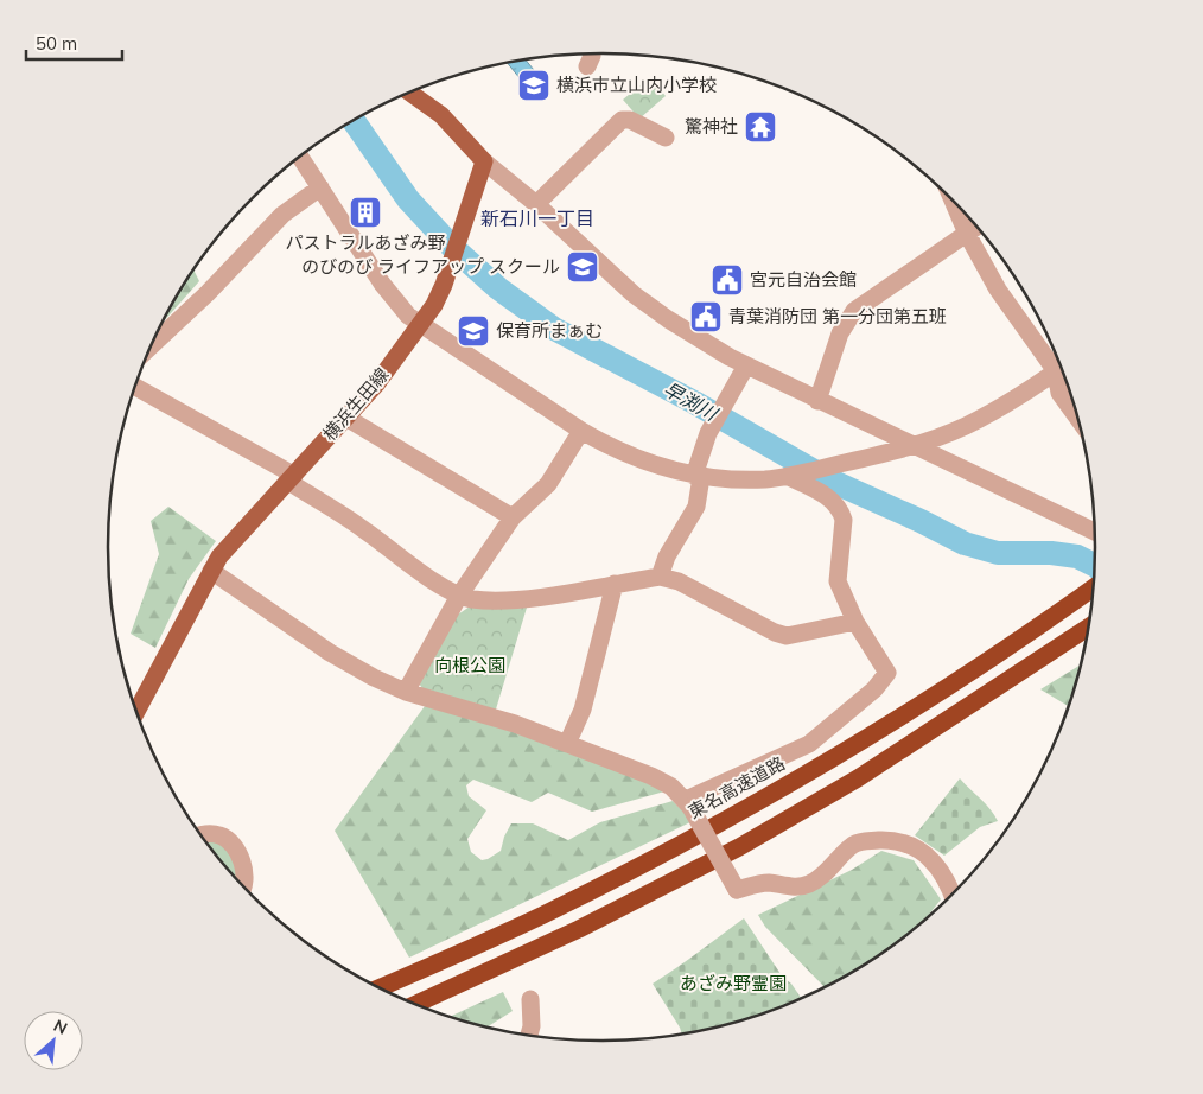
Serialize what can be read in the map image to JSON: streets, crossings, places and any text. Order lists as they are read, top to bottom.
{
  "streets": {
    "highway": ["東名高速道路"],
    "main road": ["横浜生田線"]
  },
  "districts": ["新石川一丁目"],
  "water": ["早渕川"],
  "parks": ["向根公園", "あざみ野霊園"],
  "places": {
    "school or university": ["横浜市立山内小学校", "のびのび ライフアップ スクール", "保育所まぁむ"],
    "temple": ["驚神社"],
    "building": ["パストラルあざみ野"],
    "public building": ["宮元自治会館", "青葉消防団 第一分団第五班"]
  },
  "scale_bar": "50 m",
  "north": "top right"
}
